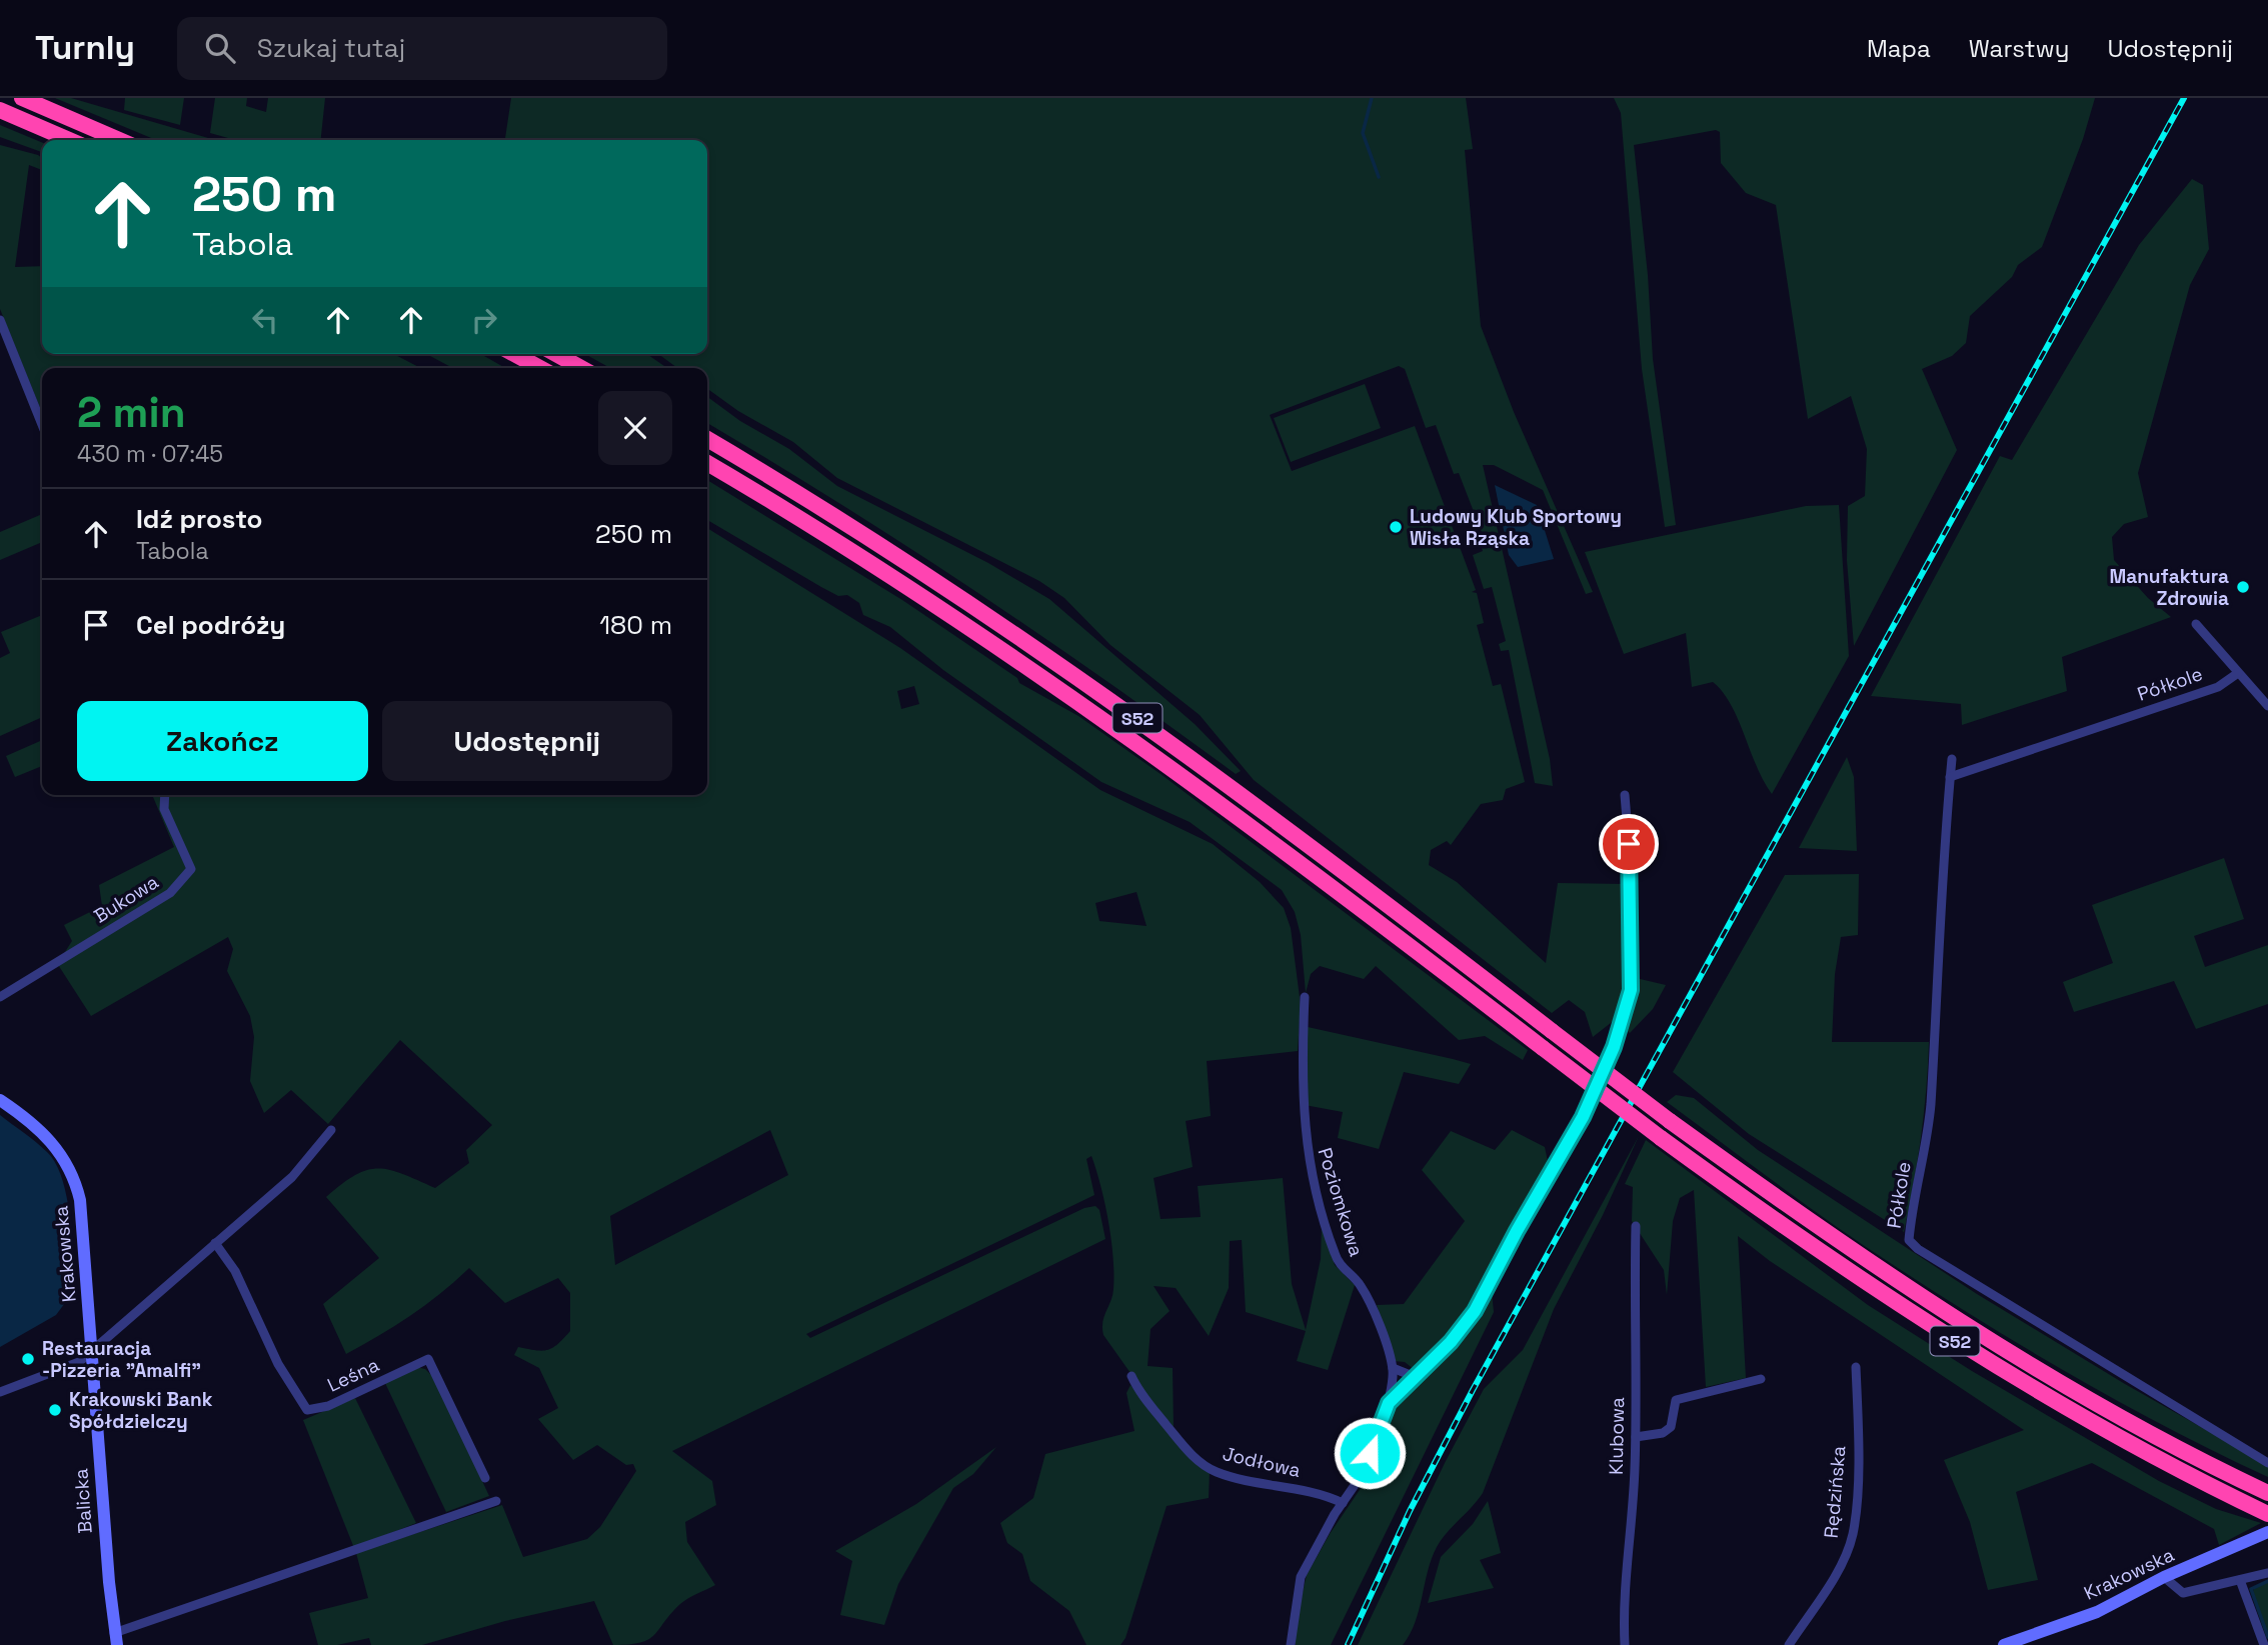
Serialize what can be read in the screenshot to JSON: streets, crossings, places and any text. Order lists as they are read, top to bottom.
{
  "streets": {
    "highway": ["S52"],
    "street": [
      "Półkole",
      "Bukowa",
      "Poziomkowa",
      "Krakowska",
      "Leśna",
      "Klubowa",
      "Jodłowa",
      "Rędzińska",
      "Balicka"
    ]
  },
  "crossings": [
    ["Krakowska", "Balicka"]
  ],
  "places": [
    "Ludowy Klub Sportowy Wisła Rząska",
    "Manufaktura Zdrowia",
    "Restauracja -Pizzeria \"Amalfi\"",
    "Krakowski Bank Spółdzielczy"
  ],
  "page": {
    "header": "Turnly",
    "search": "Szukaj tutaj",
    "nav": ["Mapa", "Warstwy", "Udostępnij"],
    "turn": ["250 m", "Tabola"],
    "heading": ["2 min", "430 m · 07:45"],
    "list": [
      {
        "name": "Idź prosto",
        "note": "Tabola",
        "value": "250 m"
      },
      {
        "name": "Cel podróży",
        "value": "180 m"
      }
    ],
    "buttons": ["Zakończ", "Udostępnij"]
  }
}
